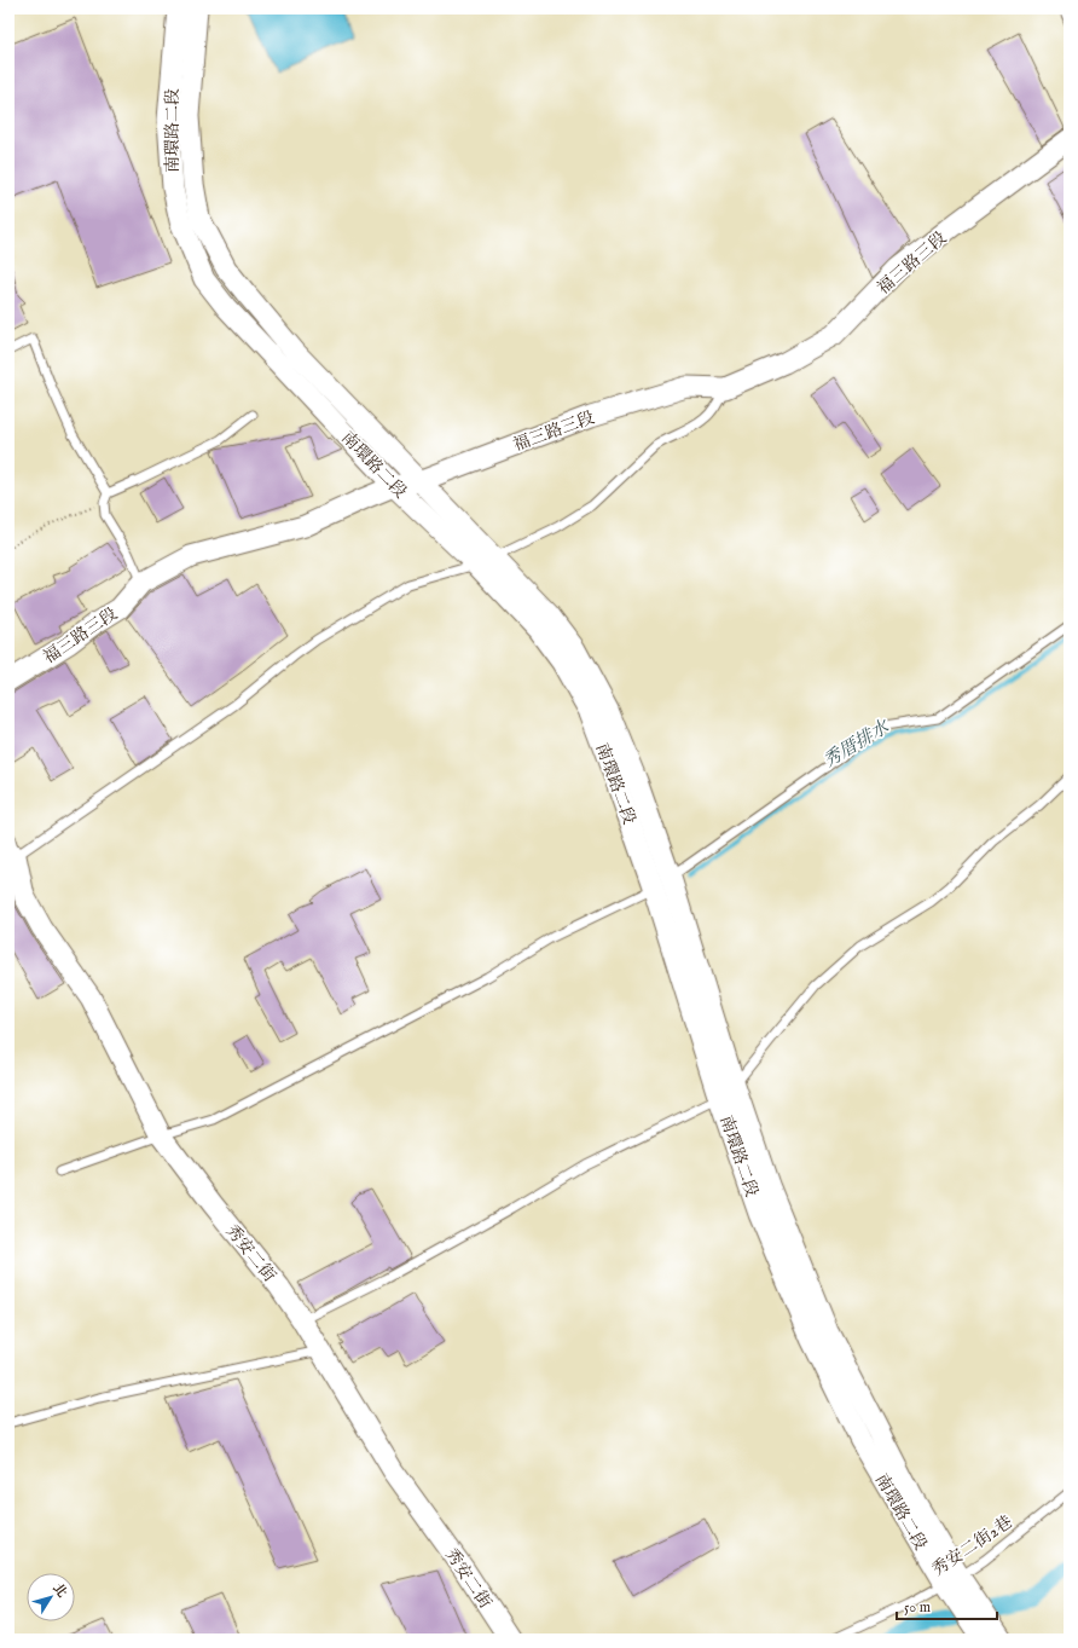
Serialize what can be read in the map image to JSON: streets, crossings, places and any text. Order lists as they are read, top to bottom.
{
  "streets": {
    "street": ["南環路二段", "福三路三段", "秀安二街"],
    "lane": ["秀安二街2巷"]
  },
  "crossings": [
    ["南環路二段", "福三路三段"],
    ["南環路二段", "秀安二街2巷"]
  ],
  "water": ["秀厝排水"],
  "scale_bar": "50 m",
  "north": "top right"
}
